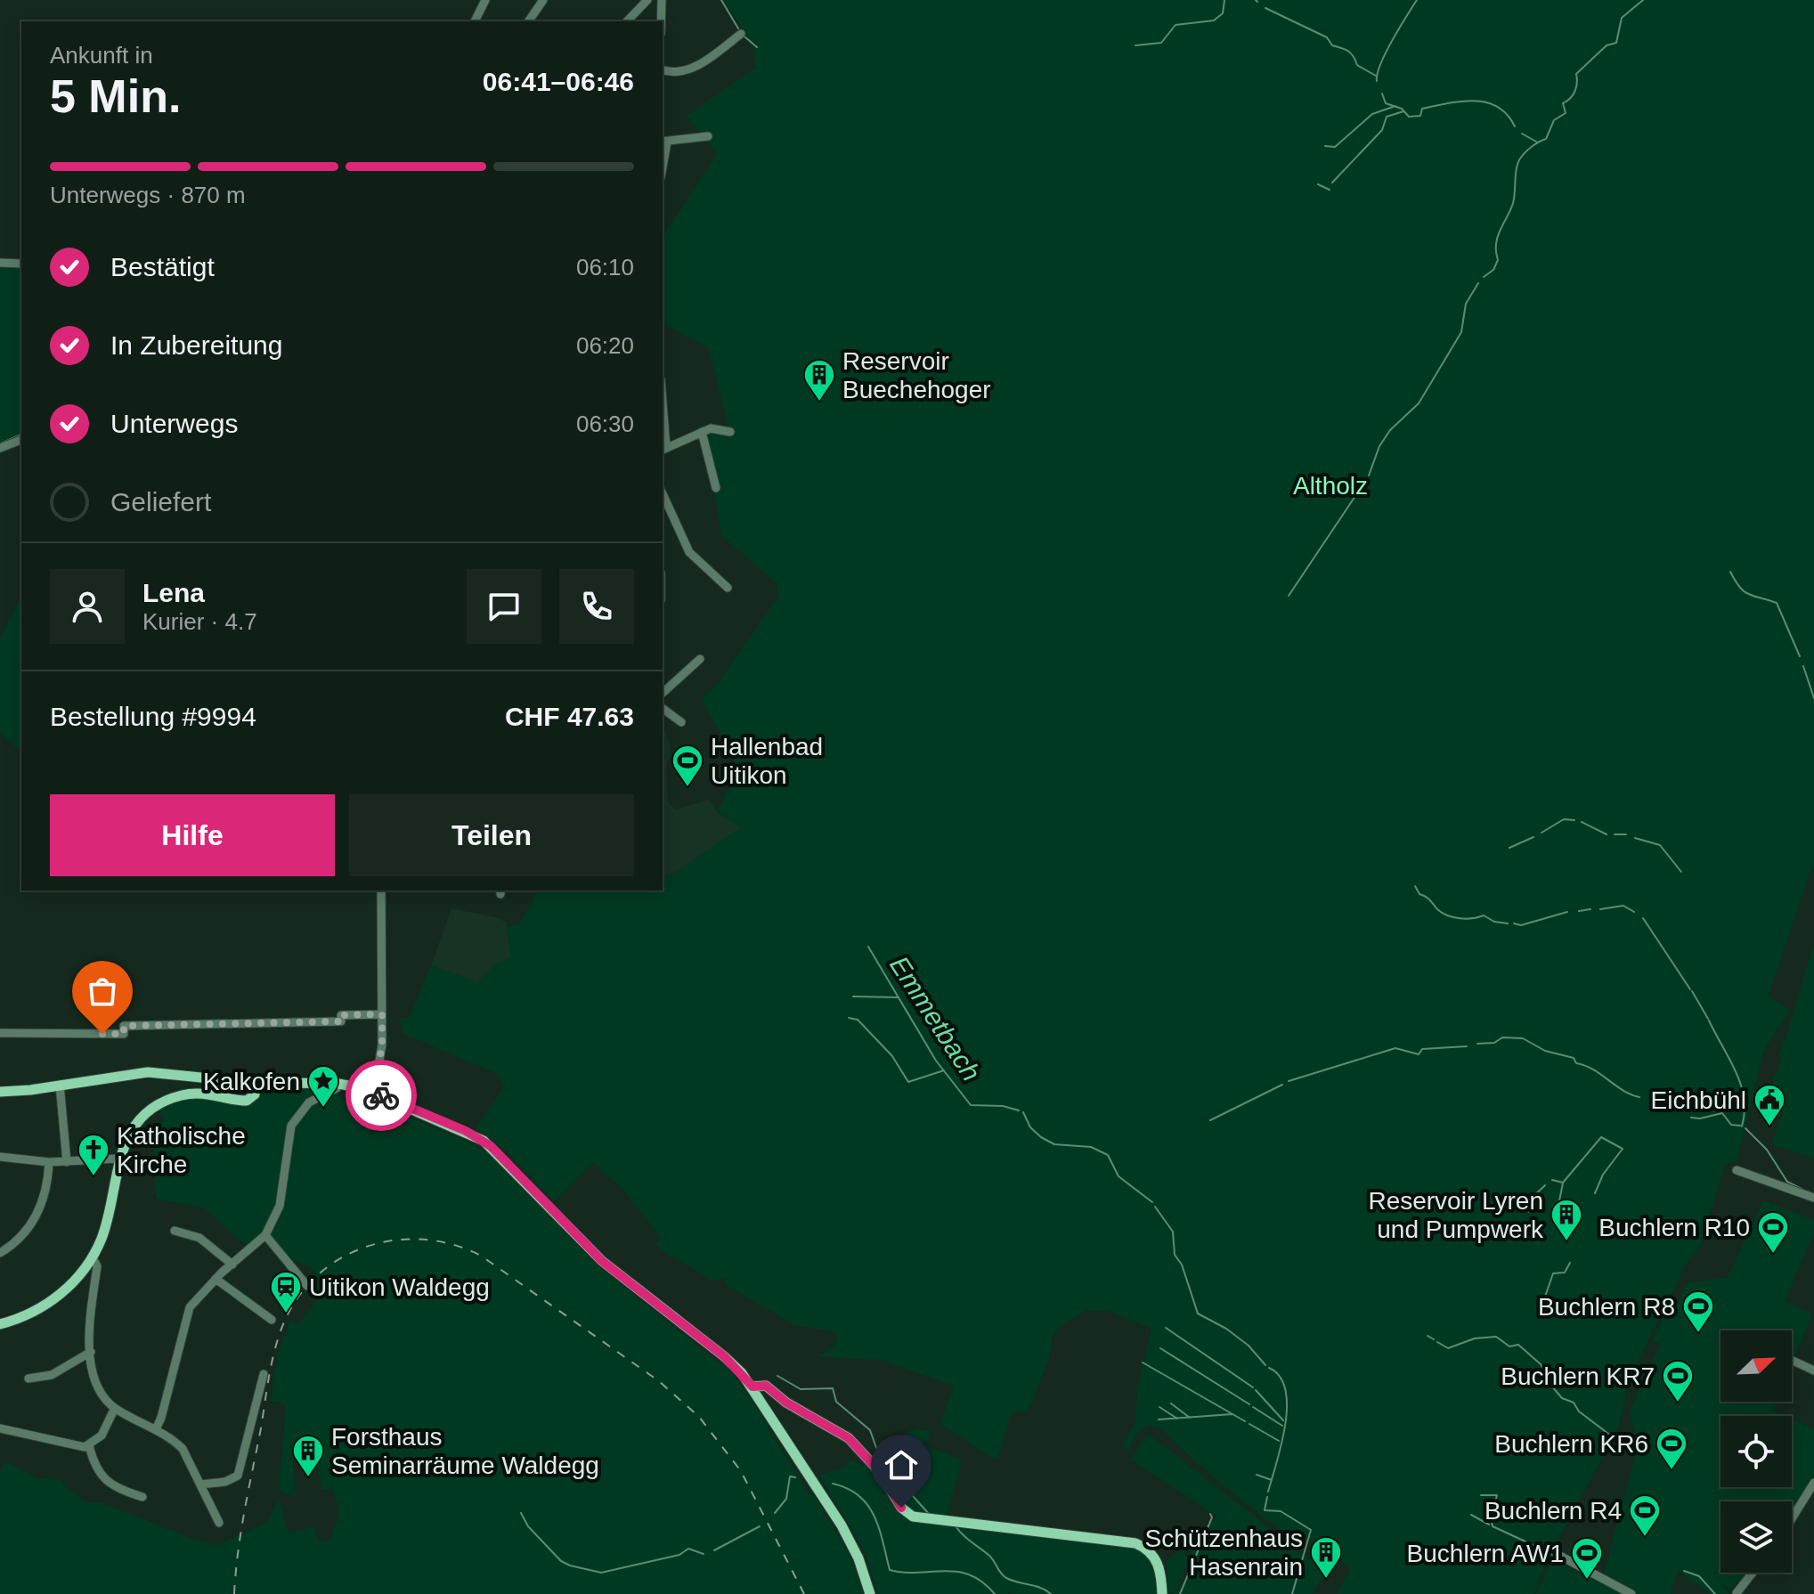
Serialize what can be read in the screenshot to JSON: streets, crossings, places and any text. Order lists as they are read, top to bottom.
{
  "water": ["Emmetbach"],
  "parks": ["Altholz"],
  "places": {
    "building": [
      "Reservoir Buechehoger",
      "Reservoir Lyren und Pumpwerk",
      "Forsthaus Seminarräume Waldegg",
      "Schützenhaus Hasenrain"
    ],
    "sports": [
      "Hallenbad Uitikon",
      "Buchlern R10",
      "Buchlern R8",
      "Buchlern KR7",
      "Buchlern KR6",
      "Buchlern R4",
      "Buchlern AW1"
    ],
    "place": ["Kalkofen"],
    "public building": ["Eichbühl"],
    "church": ["Katholische Kirche"],
    "station": ["Uitikon Waldegg"]
  },
  "north": "top right",
  "page": {
    "heading": ["5 Min.", "Ankunft in", "06:41–06:46"],
    "panel": [
      "Lena",
      "Kurier · 4.7",
      "Bestellung #9994",
      "CHF 47.63"
    ],
    "bar": "Unterwegs · 870 m",
    "list": [
      ["Bestätigt", "06:10"],
      ["In Zubereitung", "06:20"],
      ["Unterwegs", "06:30"],
      "Geliefert"
    ],
    "buttons": ["Hilfe", "Teilen"]
  }
}
